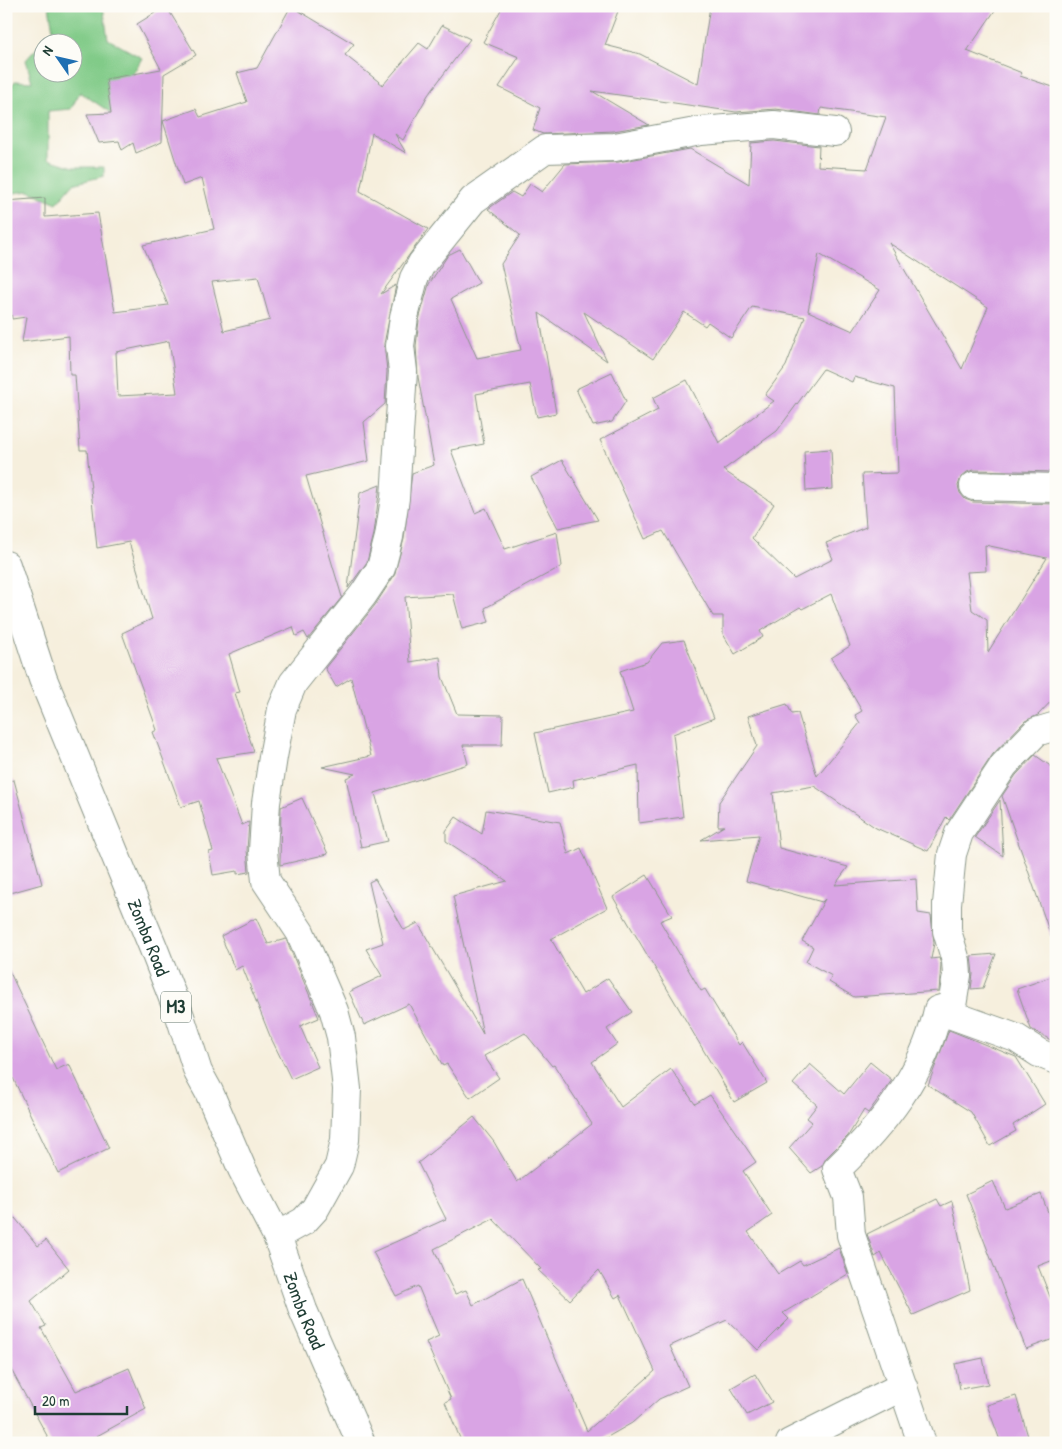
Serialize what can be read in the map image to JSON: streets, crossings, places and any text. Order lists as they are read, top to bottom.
{
  "streets": {
    "main road": ["Zomba Road", "M3"]
  },
  "scale_bar": "20 m",
  "north": "top left"
}
